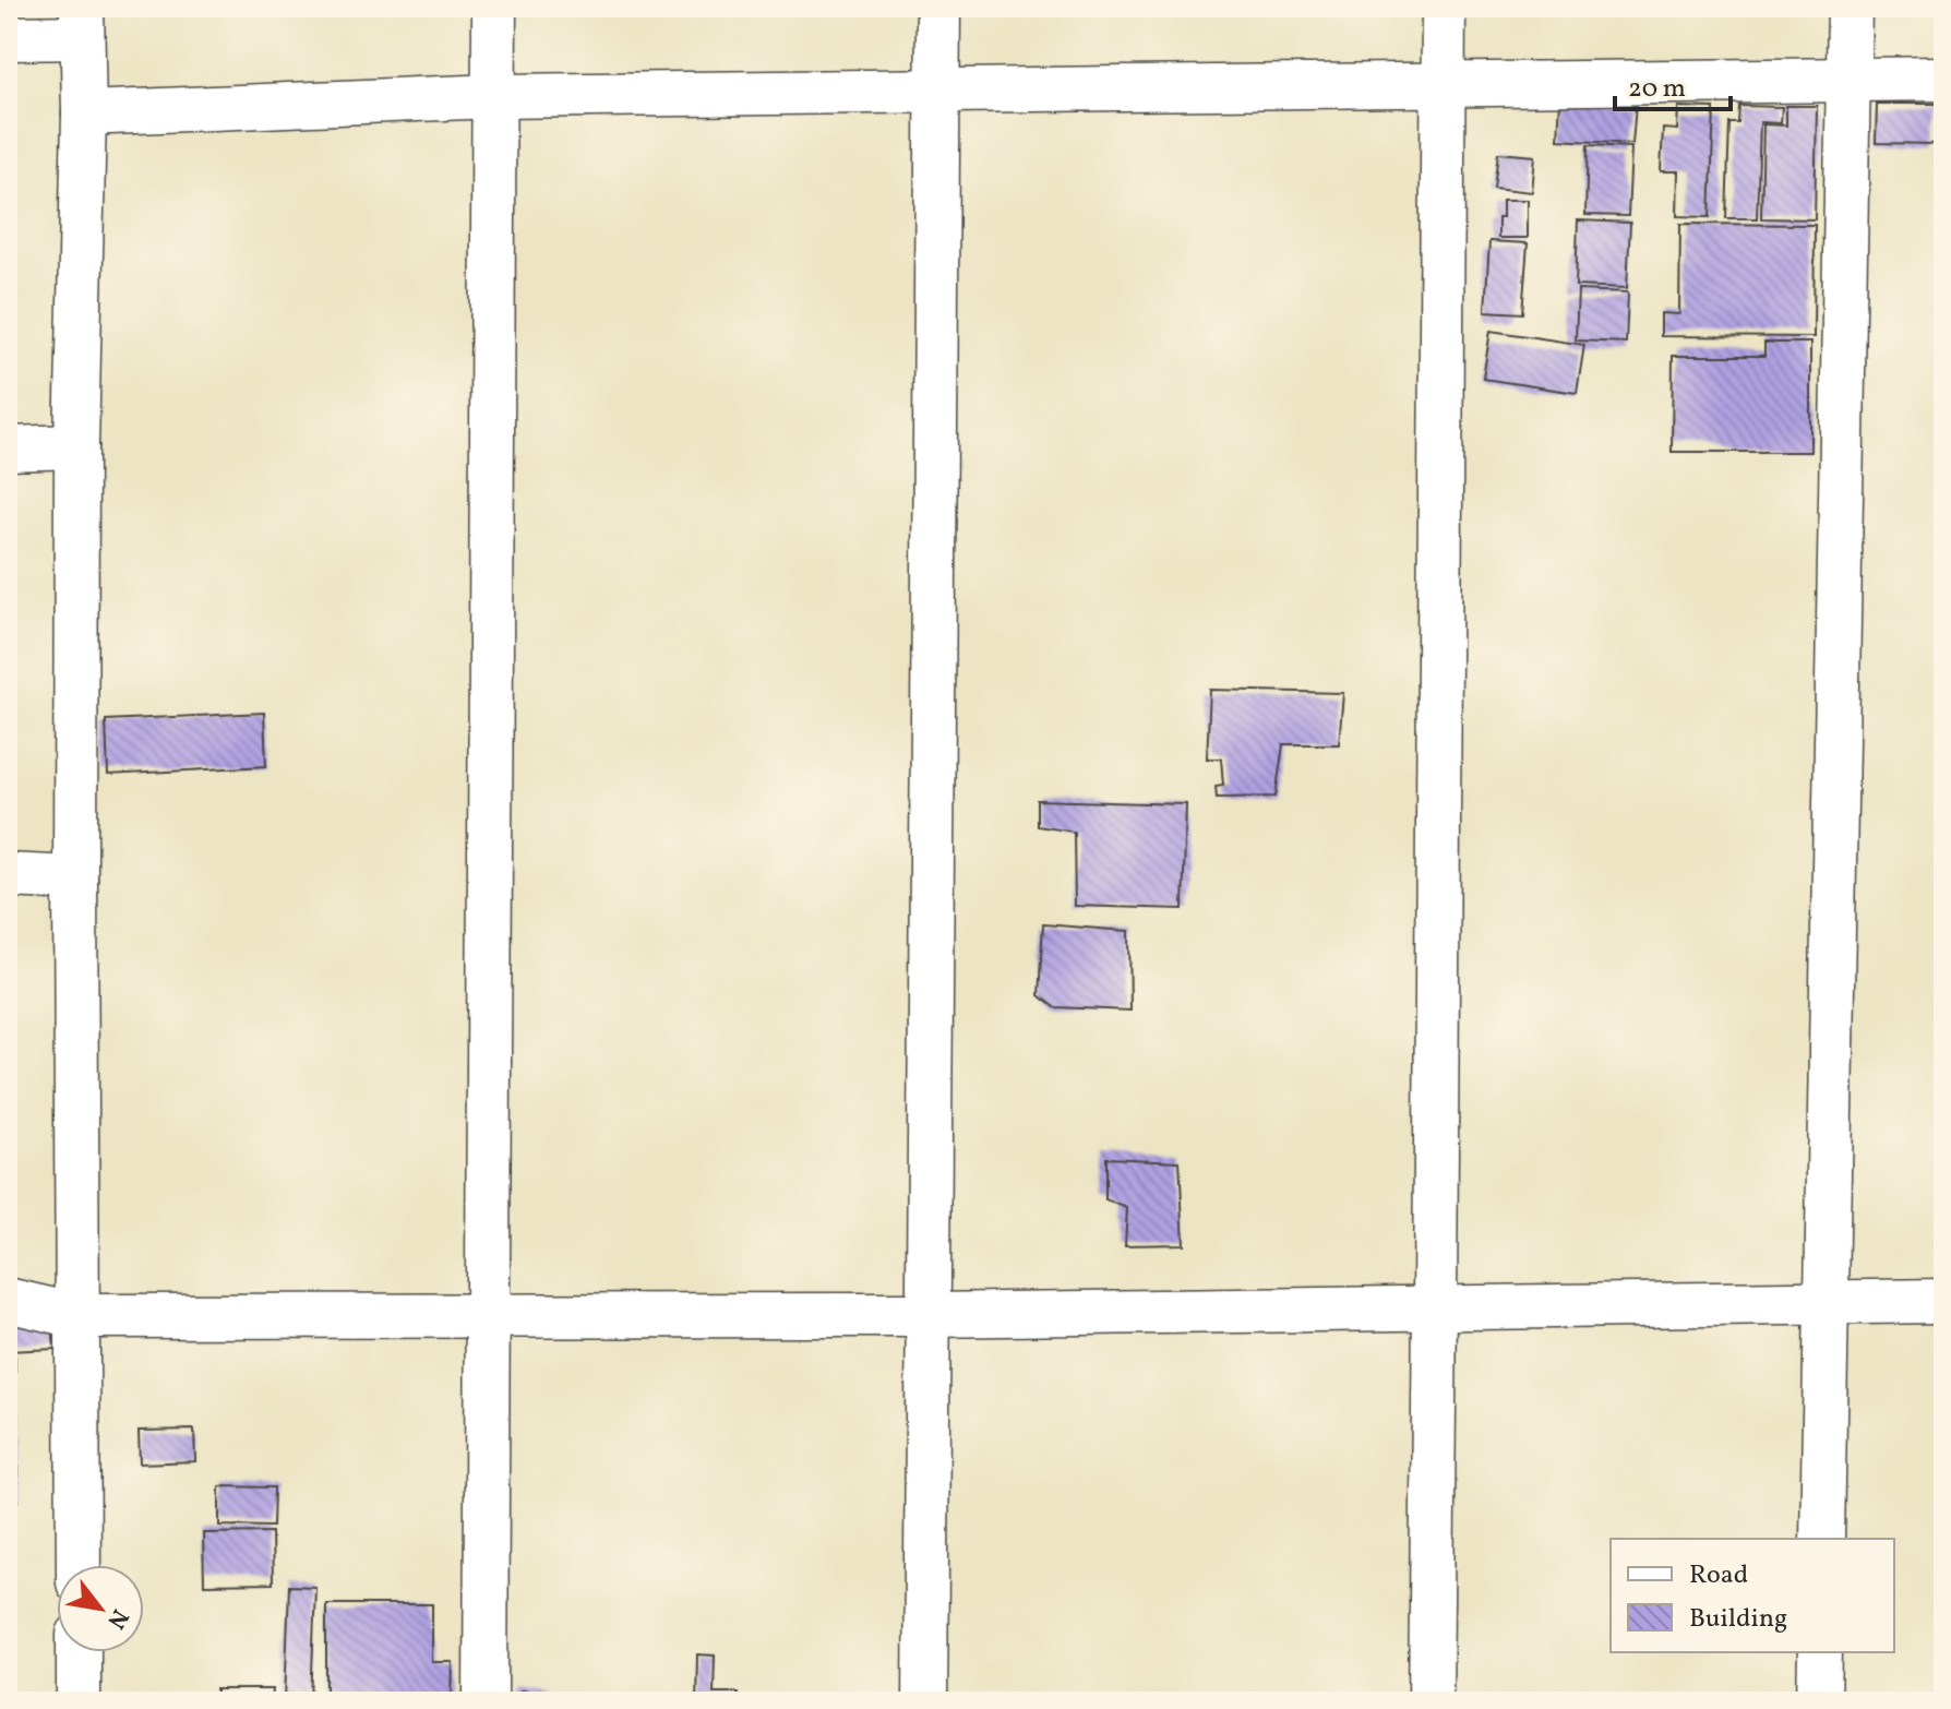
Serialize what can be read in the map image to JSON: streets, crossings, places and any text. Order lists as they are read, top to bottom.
{
  "legend": ["Road", "Building"],
  "scale_bar": "20 m",
  "north": "bottom right"
}
